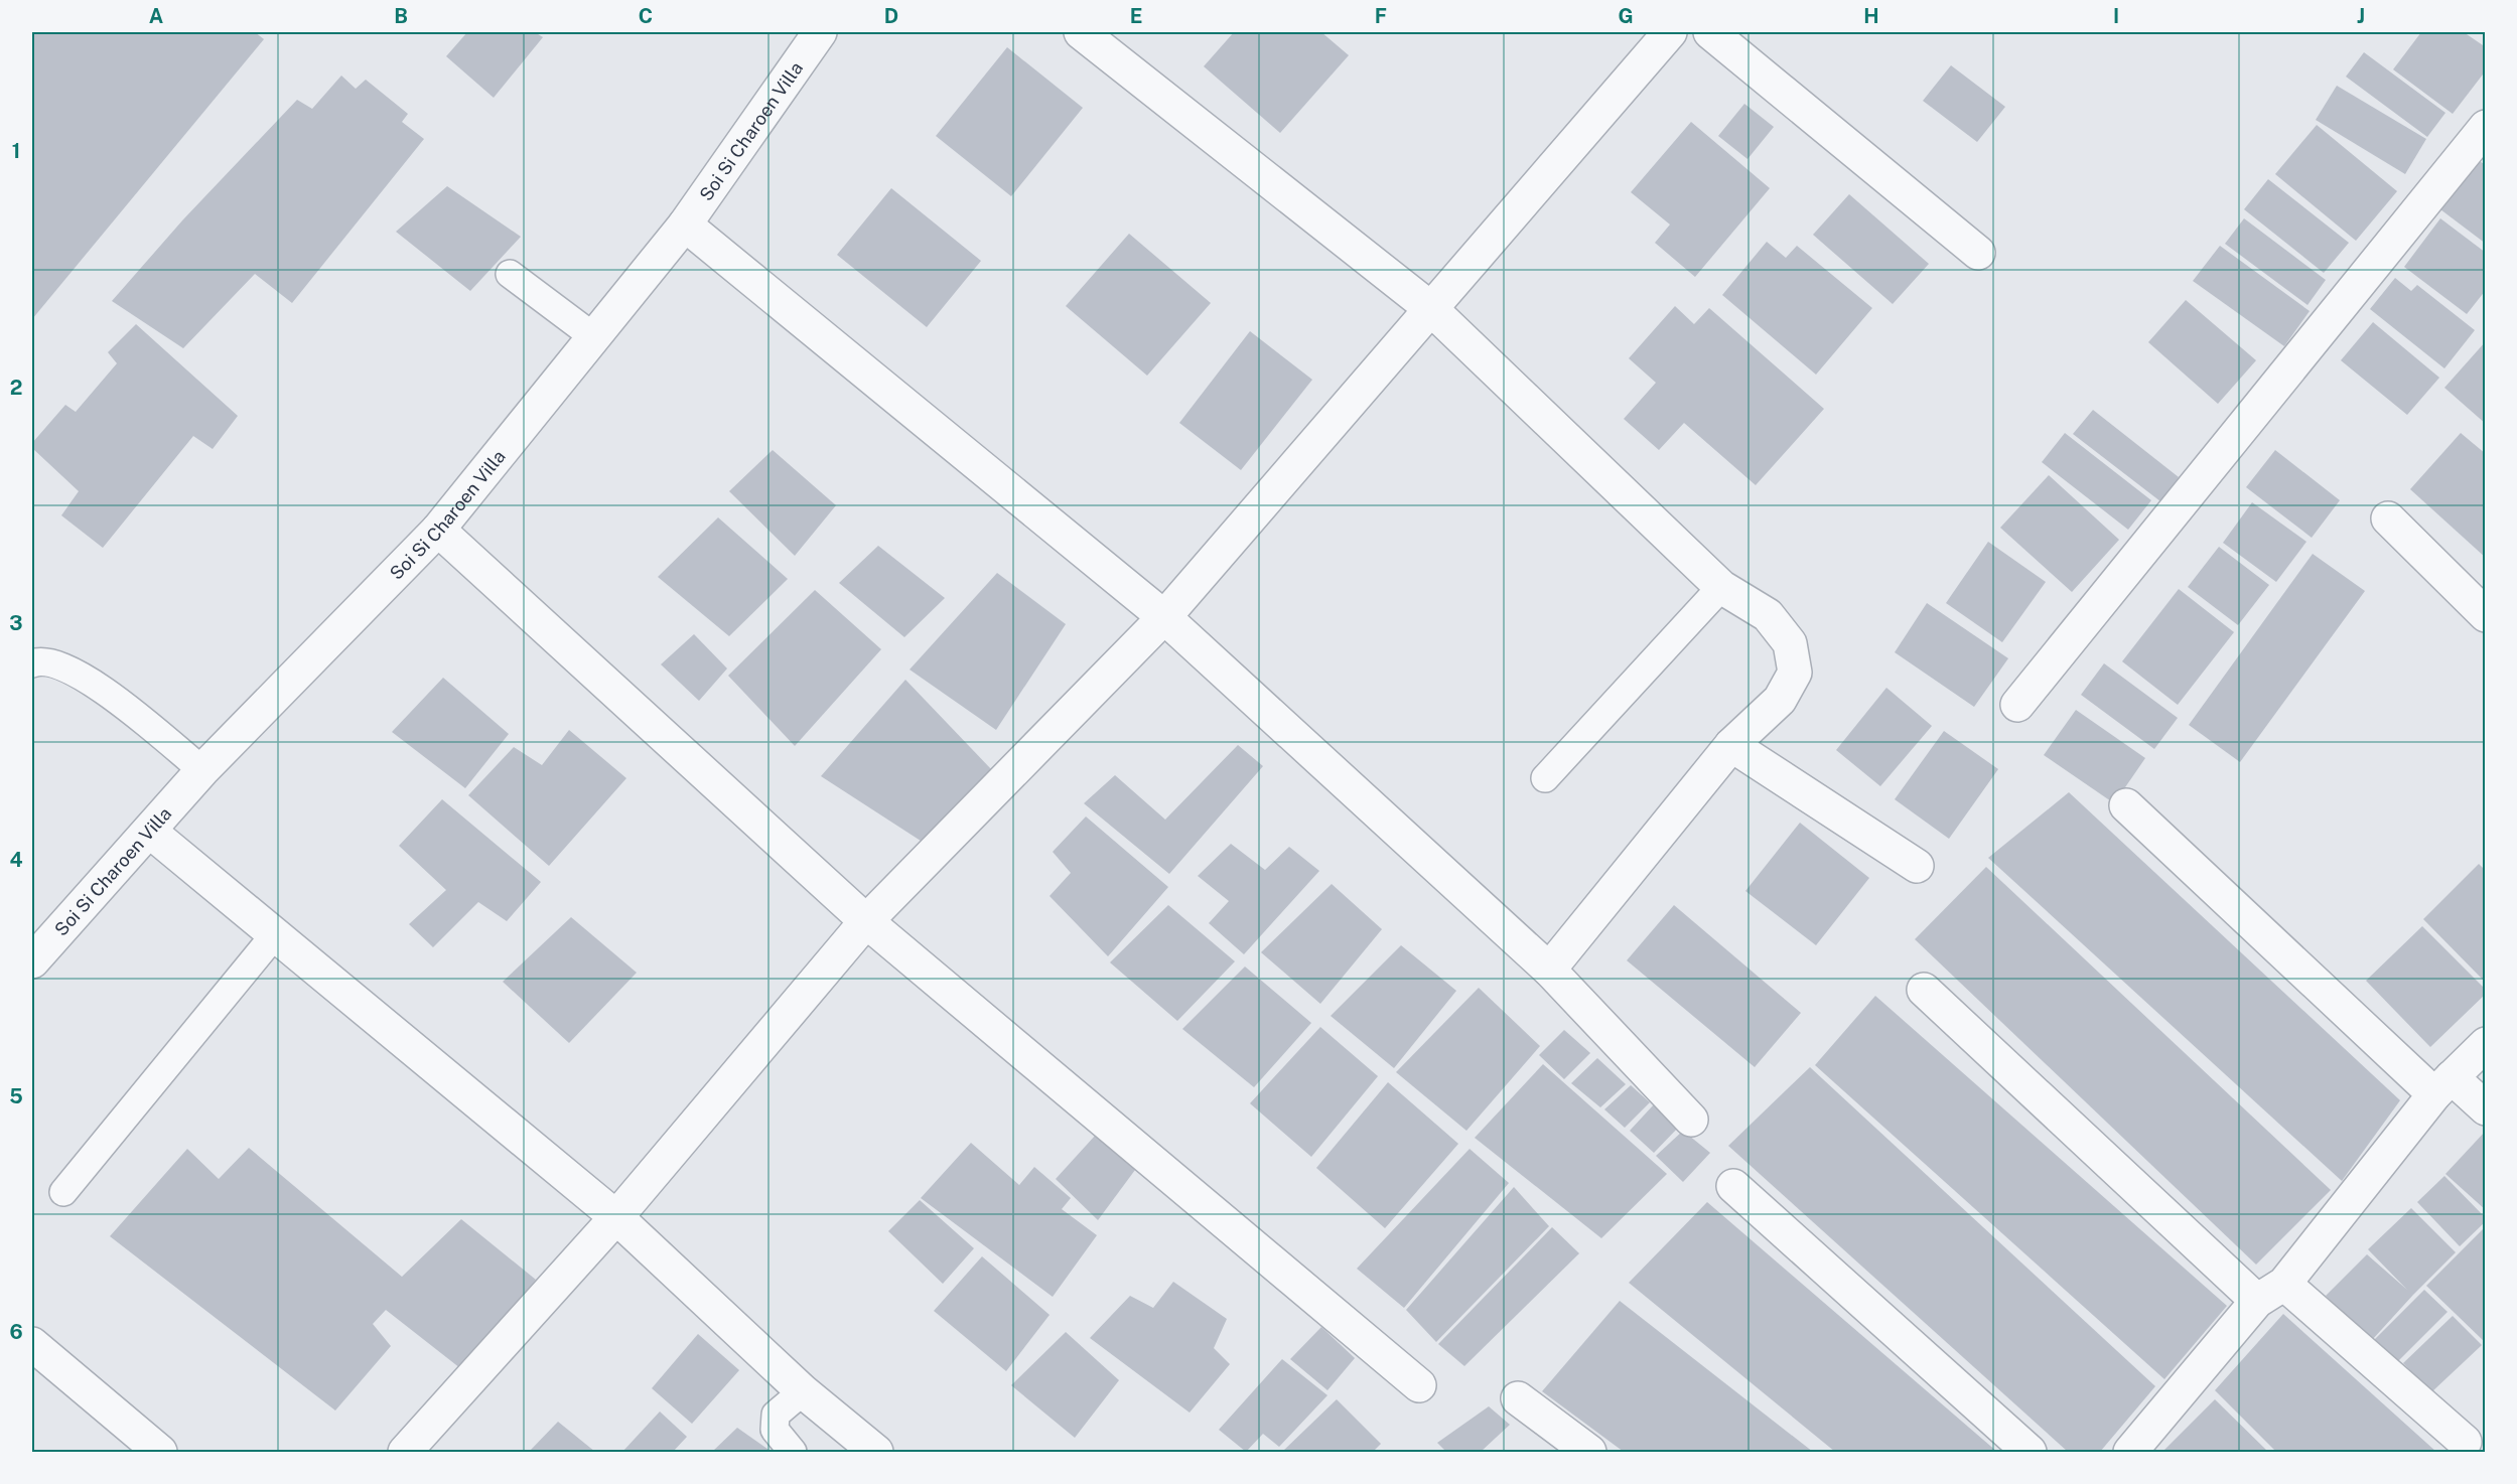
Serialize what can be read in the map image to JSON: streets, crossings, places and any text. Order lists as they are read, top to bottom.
{
  "streets": {
    "street": ["Soi Si Charoen Villa"]
  },
  "grid": {
    "columns": [
      "A",
      "B",
      "C",
      "D",
      "E",
      "F",
      "G",
      "H",
      "I",
      "J"
    ],
    "rows": [
      "1",
      "2",
      "3",
      "4",
      "5",
      "6"
    ]
  }
}
